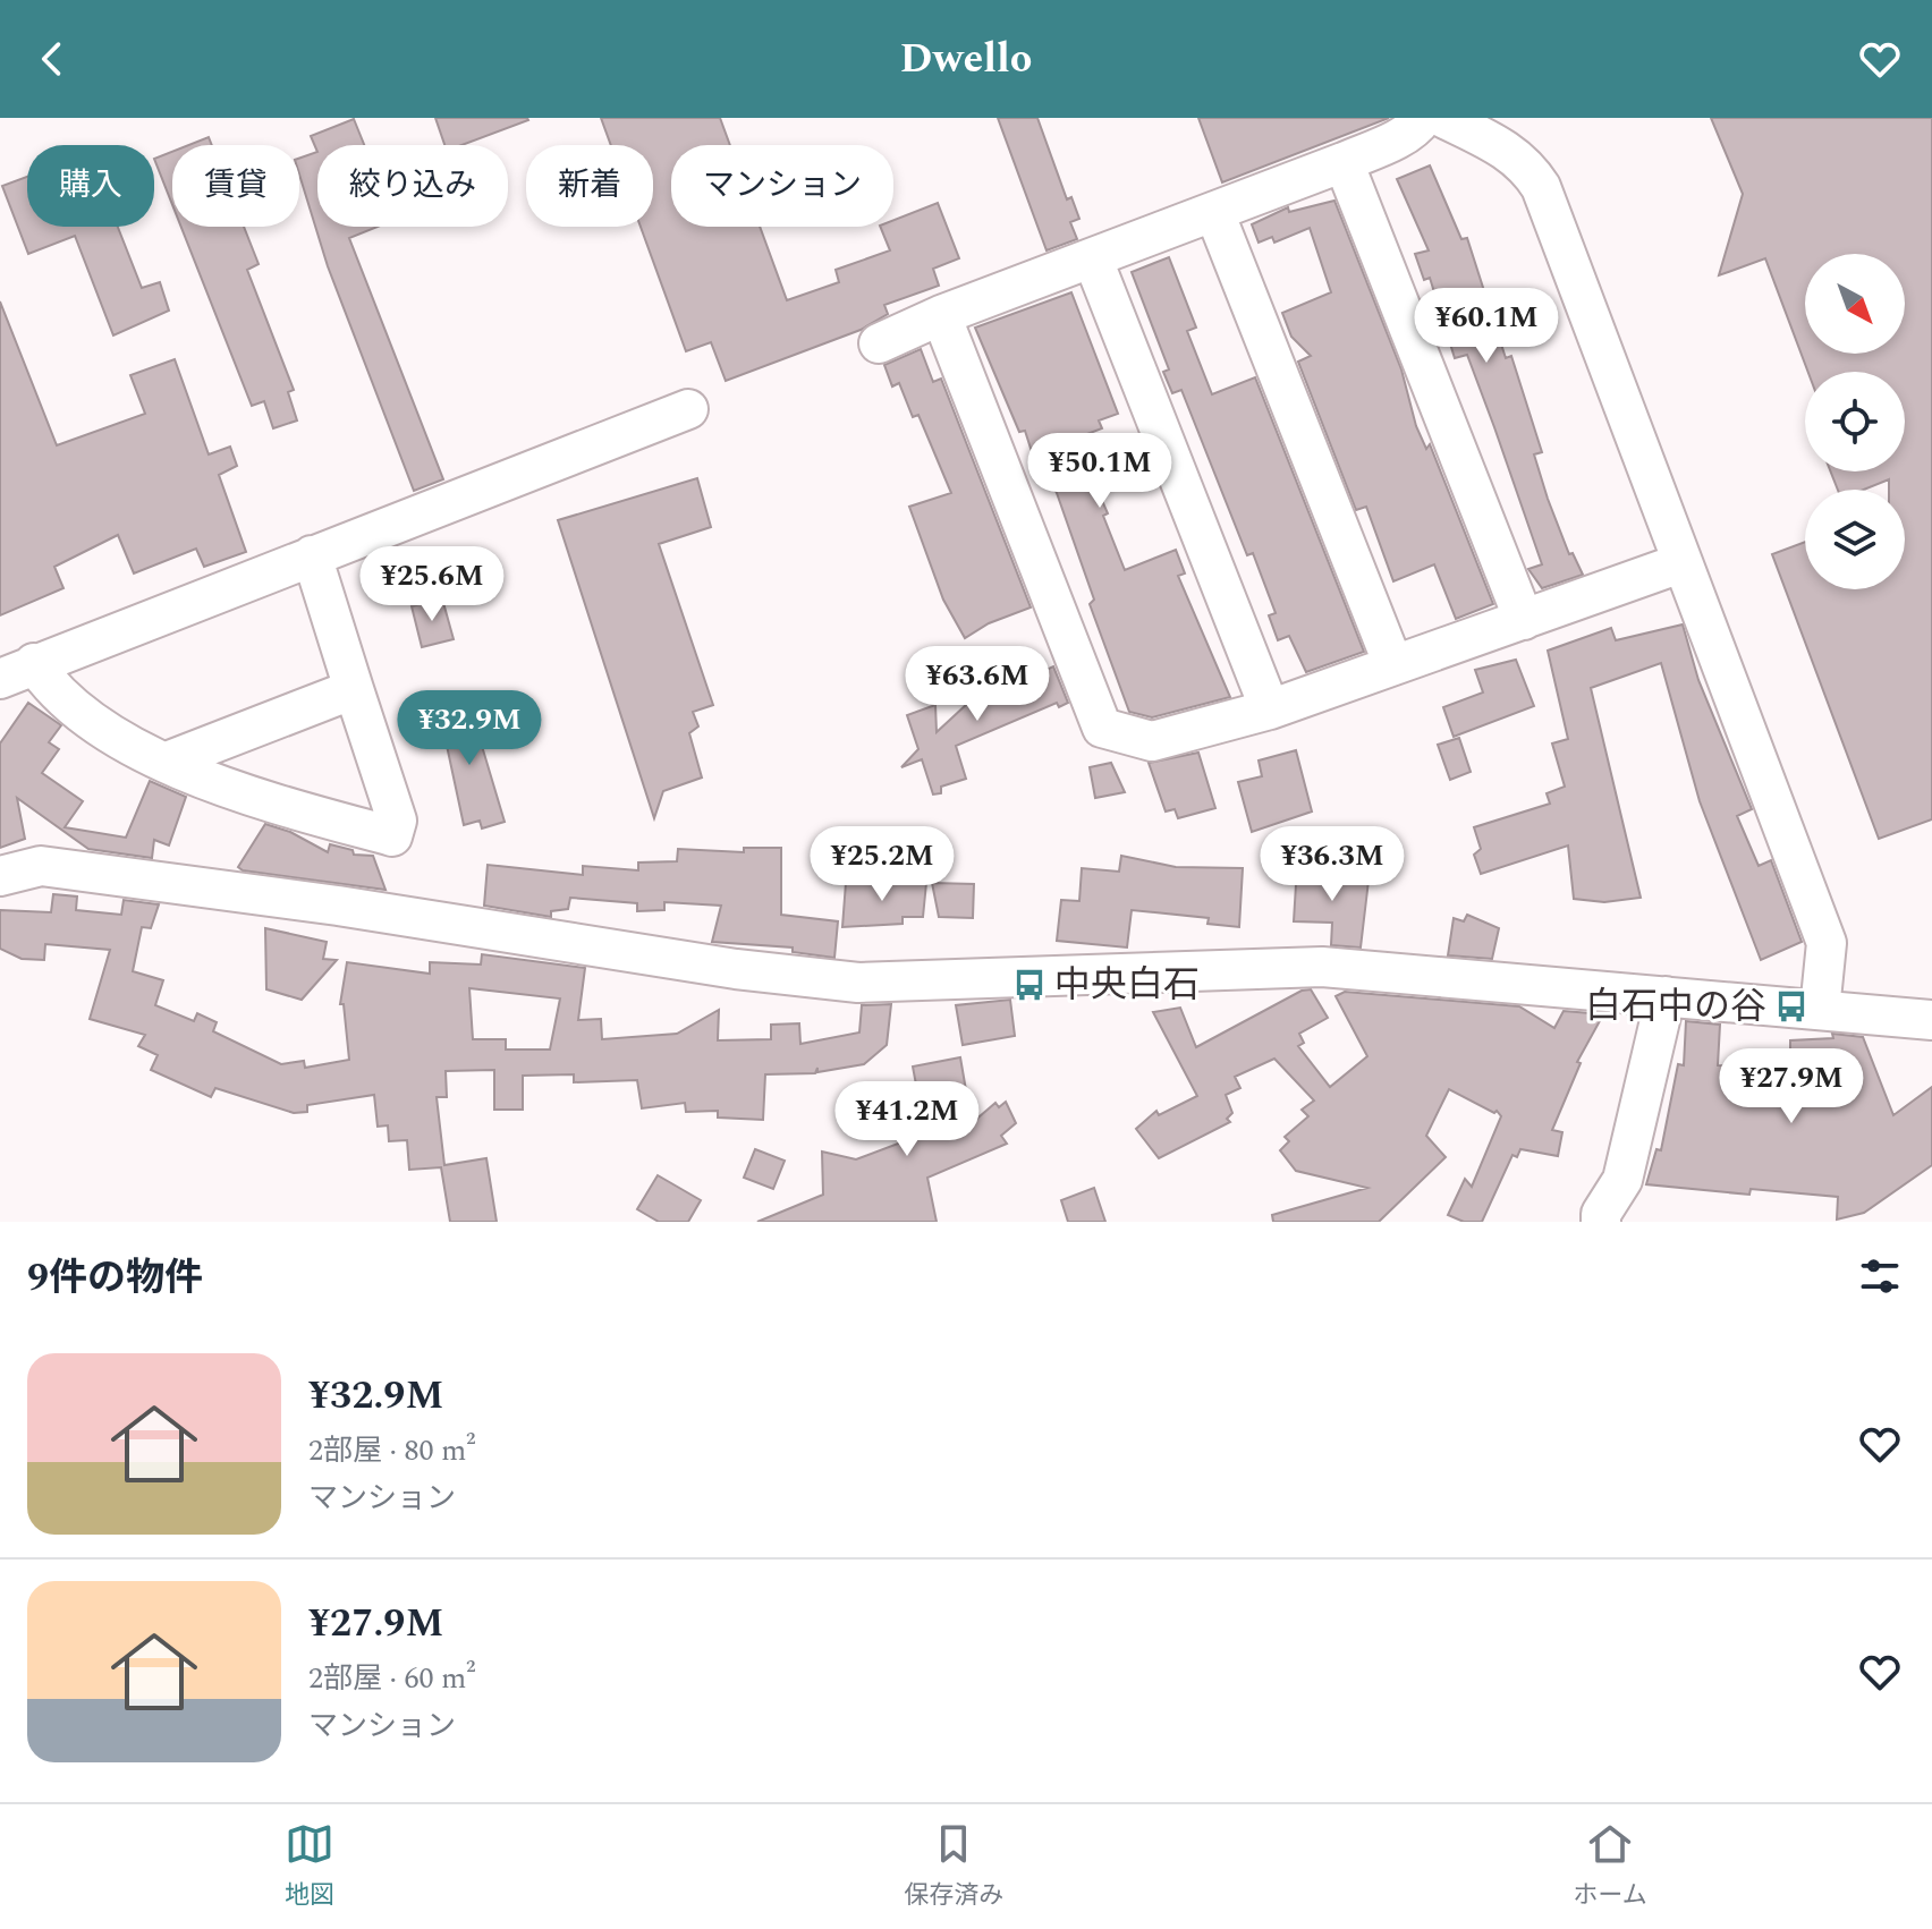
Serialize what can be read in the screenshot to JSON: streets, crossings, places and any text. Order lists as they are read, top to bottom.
{
  "places": {
    "bus stop": ["中央白石", "白石中の谷"]
  },
  "north": "bottom right",
  "page": {
    "header": "Dwello",
    "chip": [
      "購入",
      "賃貸",
      "絞り込み",
      "新着",
      "マンション"
    ],
    "price": [
      "¥60.1M",
      "¥50.1M",
      "¥25.6M",
      "¥63.6M",
      "¥32.9M",
      "¥25.2M",
      "¥36.3M",
      "¥27.9M",
      "¥41.2M"
    ],
    "heading": "9件の物件",
    "list": [
      {
        "name": "¥32.9M",
        "note": "2部屋 · 80 m² · マンション"
      },
      {
        "name": "¥27.9M",
        "note": "2部屋 · 60 m² · マンション"
      }
    ],
    "tabs": ["地図", "保存済み", "ホーム"]
  }
}
